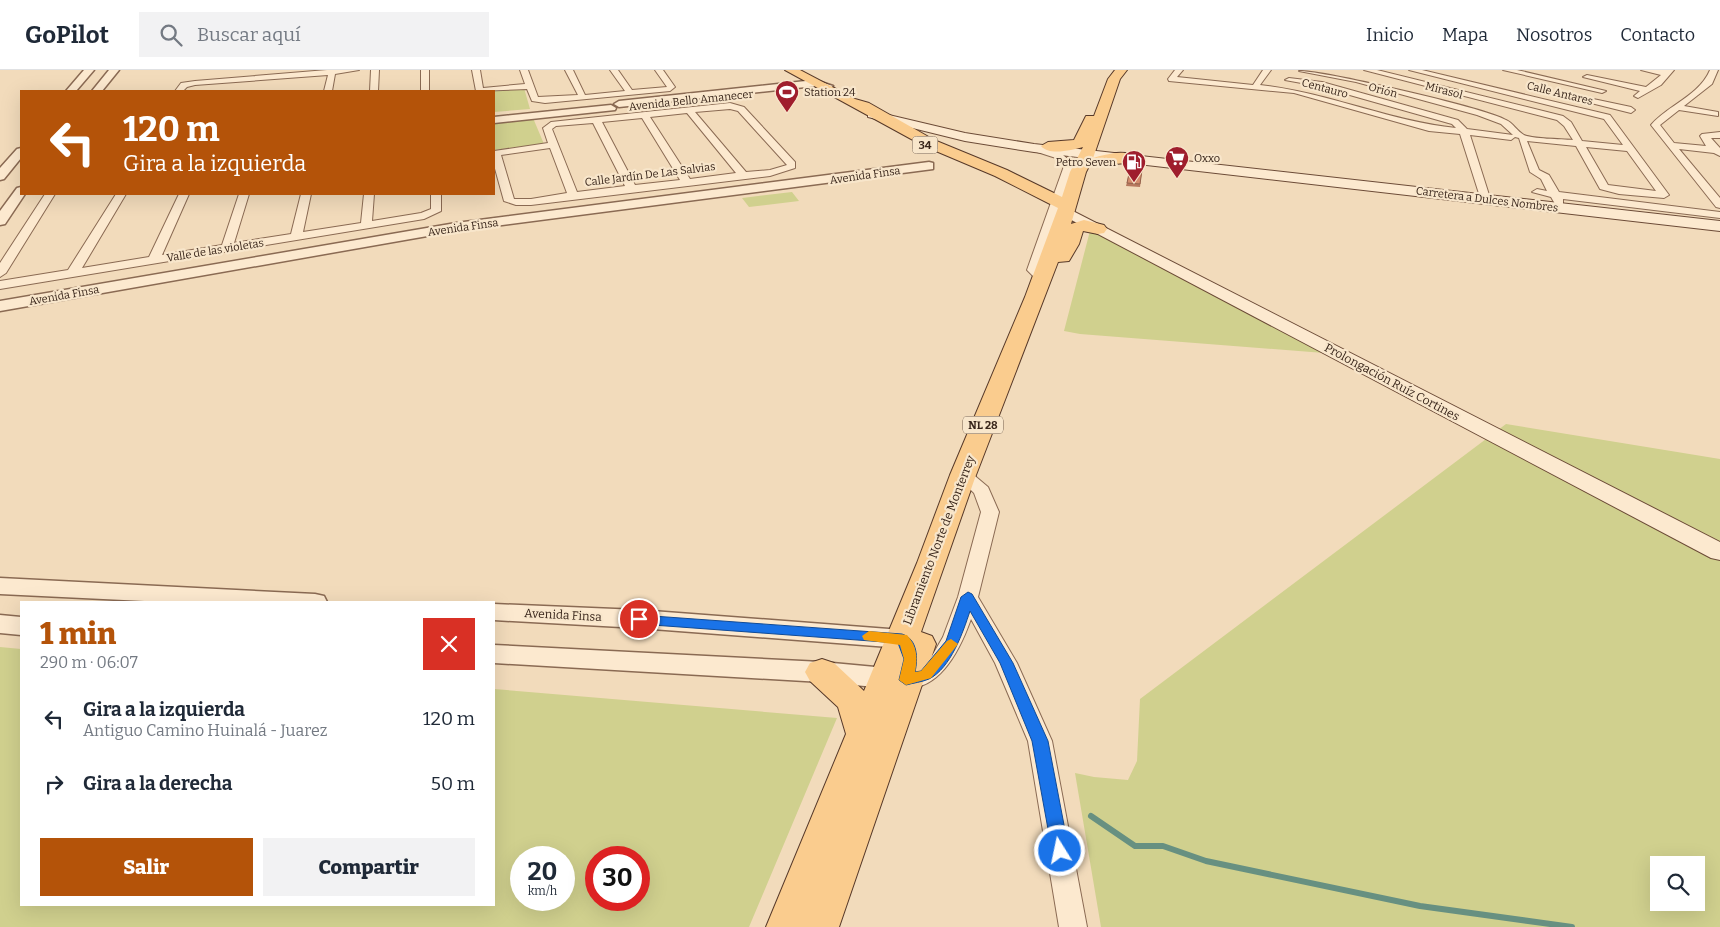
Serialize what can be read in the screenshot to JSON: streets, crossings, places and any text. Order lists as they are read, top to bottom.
{
  "streets": {
    "main road": ["34", "Carretera a Dulces Nombres", "Prolongación Ruíz Cortines"],
    "street": [
      "Centauro",
      "Orión",
      "Mirasol",
      "Calle Antares",
      "Avenida Bello Amanecer",
      "Calle Jardín De Las Salvias",
      "Avenida Finsa",
      "Valle de las violetas"
    ]
  },
  "crossings": [
    ["Centauro", "Orión"],
    ["Centauro", "Mirasol"],
    ["Mirasol", "Carretera a Dulces Nombres"],
    ["34", "Avenida Finsa"],
    ["34", "Prolongación Ruíz Cortines"]
  ],
  "places": {
    "sports": ["Station 24"],
    "supermarket": ["Oxxo"],
    "fuel station": ["Petro Seven"]
  },
  "page": {
    "header": "GoPilot",
    "search": "Buscar aquí",
    "nav": [
      "Inicio",
      "Mapa",
      "Nosotros",
      "Contacto"
    ],
    "turn": ["120 m", "Gira a la izquierda"],
    "heading": ["1 min", "290 m · 06:07"],
    "list": [
      {
        "name": "Gira a la izquierda",
        "note": "Antiguo Camino Huinalá - Juarez",
        "value": "120 m"
      },
      {
        "name": "Gira a la derecha",
        "value": "50 m"
      }
    ],
    "buttons": ["Salir", "Compartir"],
    "speed": "20 km/h",
    "limit": "30"
  }
}
